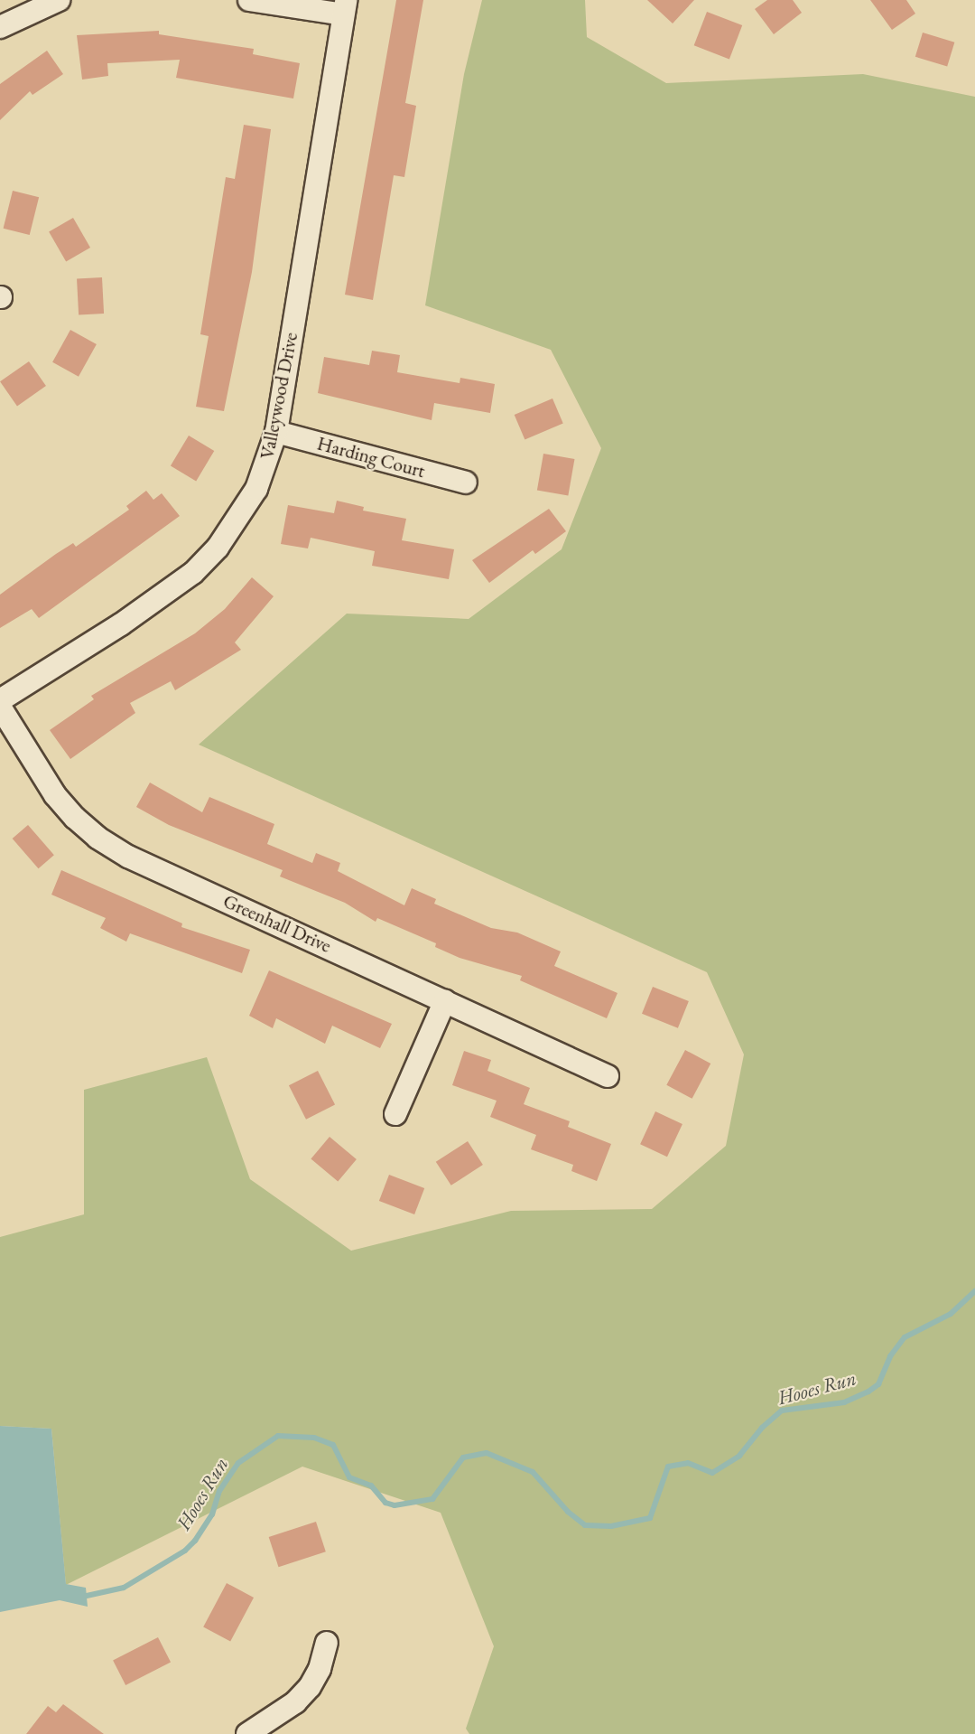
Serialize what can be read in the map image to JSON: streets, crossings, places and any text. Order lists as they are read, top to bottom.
{
  "streets": {
    "street": ["Valleywood Drive", "Harding Court", "Greenhall Drive"]
  },
  "crossings": [
    ["Valleywood Drive", "Harding Court"]
  ],
  "water": ["Hooes Run"]
}
